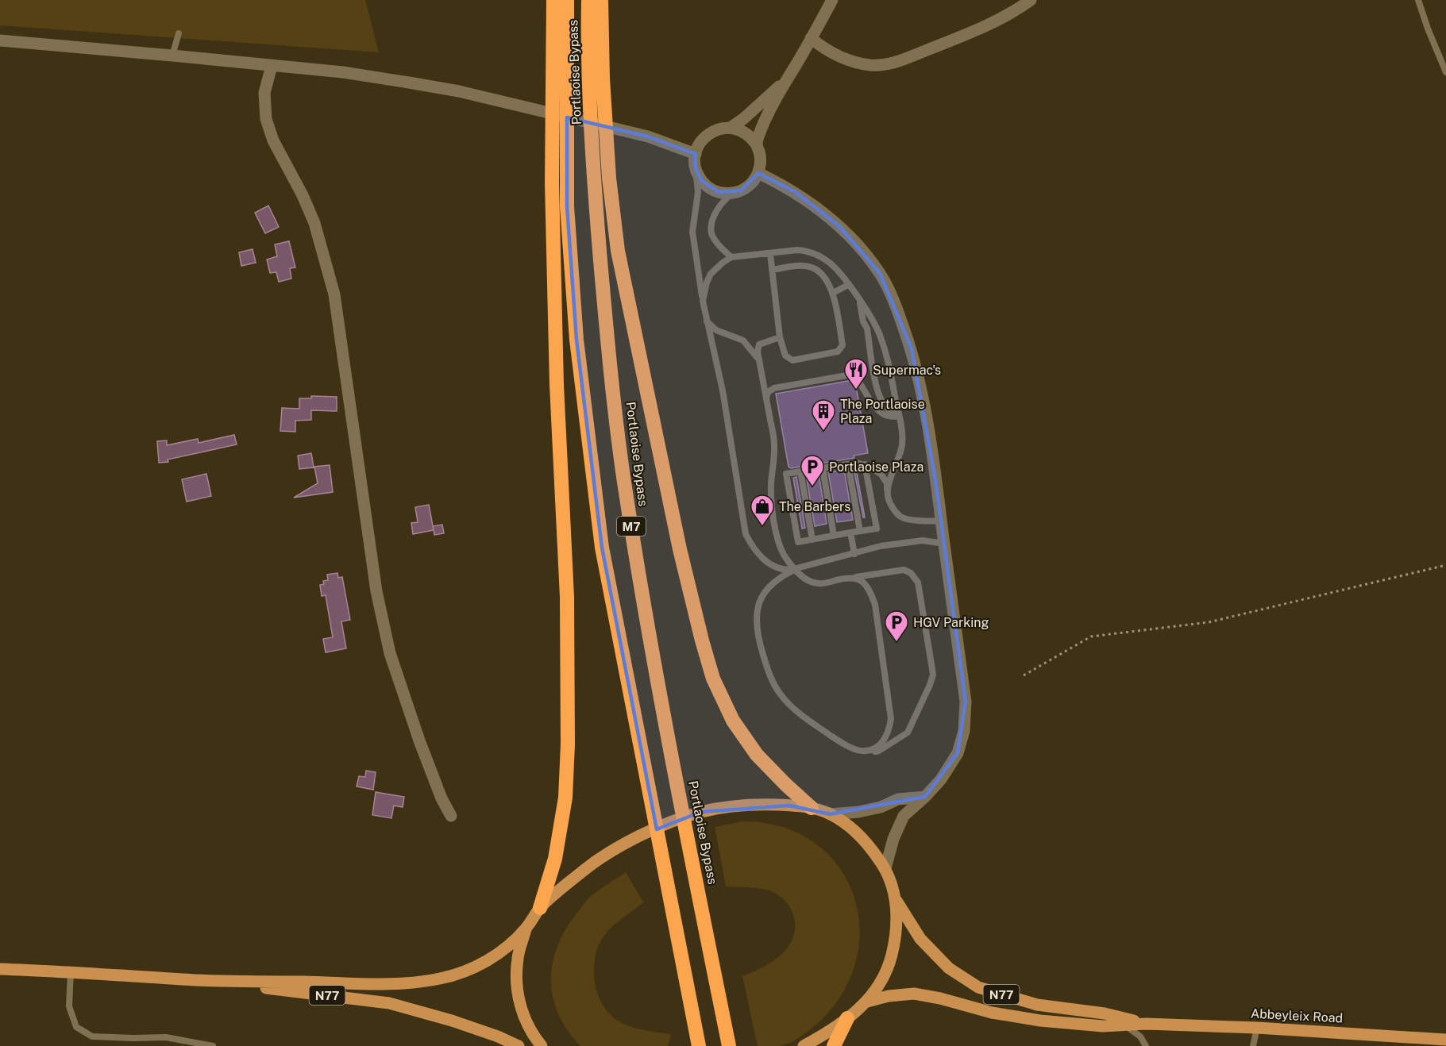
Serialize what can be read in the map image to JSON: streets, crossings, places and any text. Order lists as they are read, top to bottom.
{
  "streets": {
    "highway": ["Portlaoise Bypass", "M7"],
    "main road": ["N77", "Abbeyleix Road"]
  },
  "crossings": [
    ["N77", "Abbeyleix Road"]
  ],
  "places": {
    "restaurant": ["Supermac's"],
    "building": ["The Portlaoise Plaza"],
    "parking": ["Portlaoise Plaza", "HGV Parking"],
    "shop": ["The Barbers"]
  }
}
